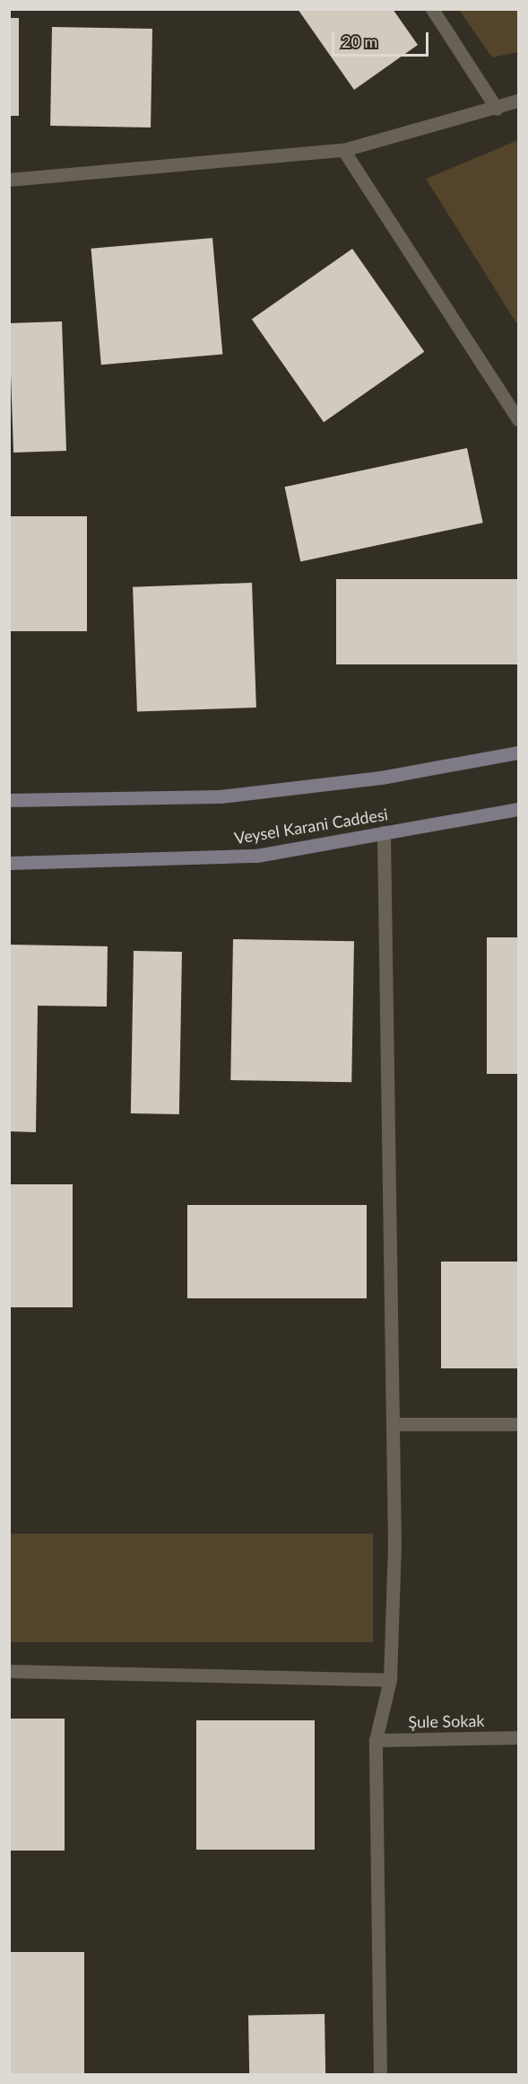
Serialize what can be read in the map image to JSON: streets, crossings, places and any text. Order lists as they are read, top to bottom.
{
  "streets": {
    "main road": ["Veysel Karani Caddesi"],
    "street": ["Şule Sokak"]
  },
  "scale_bar": "20 m"
}
